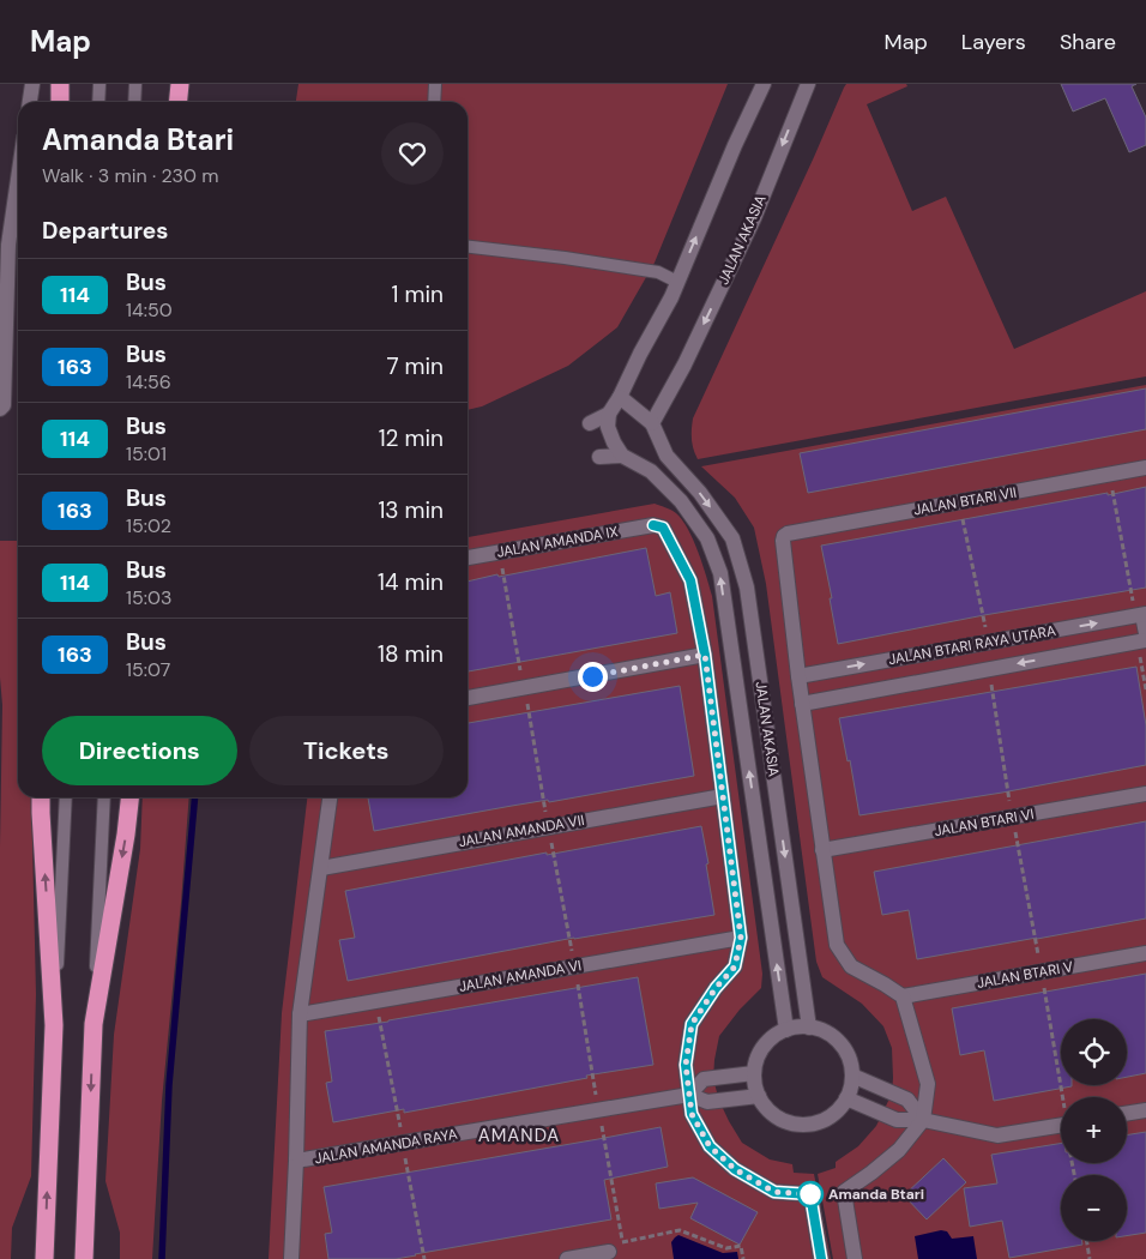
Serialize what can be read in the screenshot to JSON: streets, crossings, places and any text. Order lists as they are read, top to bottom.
{
  "streets": {
    "street": [
      "JALAN AKASIA",
      "JALAN BTARI VII",
      "JALAN AMANDA IX",
      "JALAN BTARI RAYA UTARA",
      "JALAN BTARI VI",
      "JALAN AMANDA VII",
      "JALAN BTARI V",
      "JALAN AMANDA VI",
      "JALAN AMANDA RAYA"
    ]
  },
  "crossings": [
    ["JALAN BTARI VII", "JALAN BTARI RAYA UTARA"]
  ],
  "districts": ["AMANDA"],
  "places": ["Amanda Btari"],
  "lines": ["bus line 114"],
  "page": {
    "header": "Map",
    "nav": ["Map", "Layers", "Share"],
    "heading": [
      ["Amanda Btari", "Walk · 3 min · 230 m"],
      "Departures"
    ],
    "list": [
      {
        "mark": "114",
        "name": "Bus",
        "note": "14:50",
        "value": "1 min"
      },
      {
        "mark": "163",
        "name": "Bus",
        "note": "14:56",
        "value": "7 min"
      },
      {
        "mark": "114",
        "name": "Bus",
        "note": "15:01",
        "value": "12 min"
      },
      {
        "mark": "163",
        "name": "Bus",
        "note": "15:02",
        "value": "13 min"
      },
      {
        "mark": "114",
        "name": "Bus",
        "note": "15:03",
        "value": "14 min"
      },
      {
        "mark": "163",
        "name": "Bus",
        "note": "15:07",
        "value": "18 min"
      }
    ],
    "buttons": ["Directions", "Tickets"],
    "map_buttons": ["+", "−"]
  }
}
